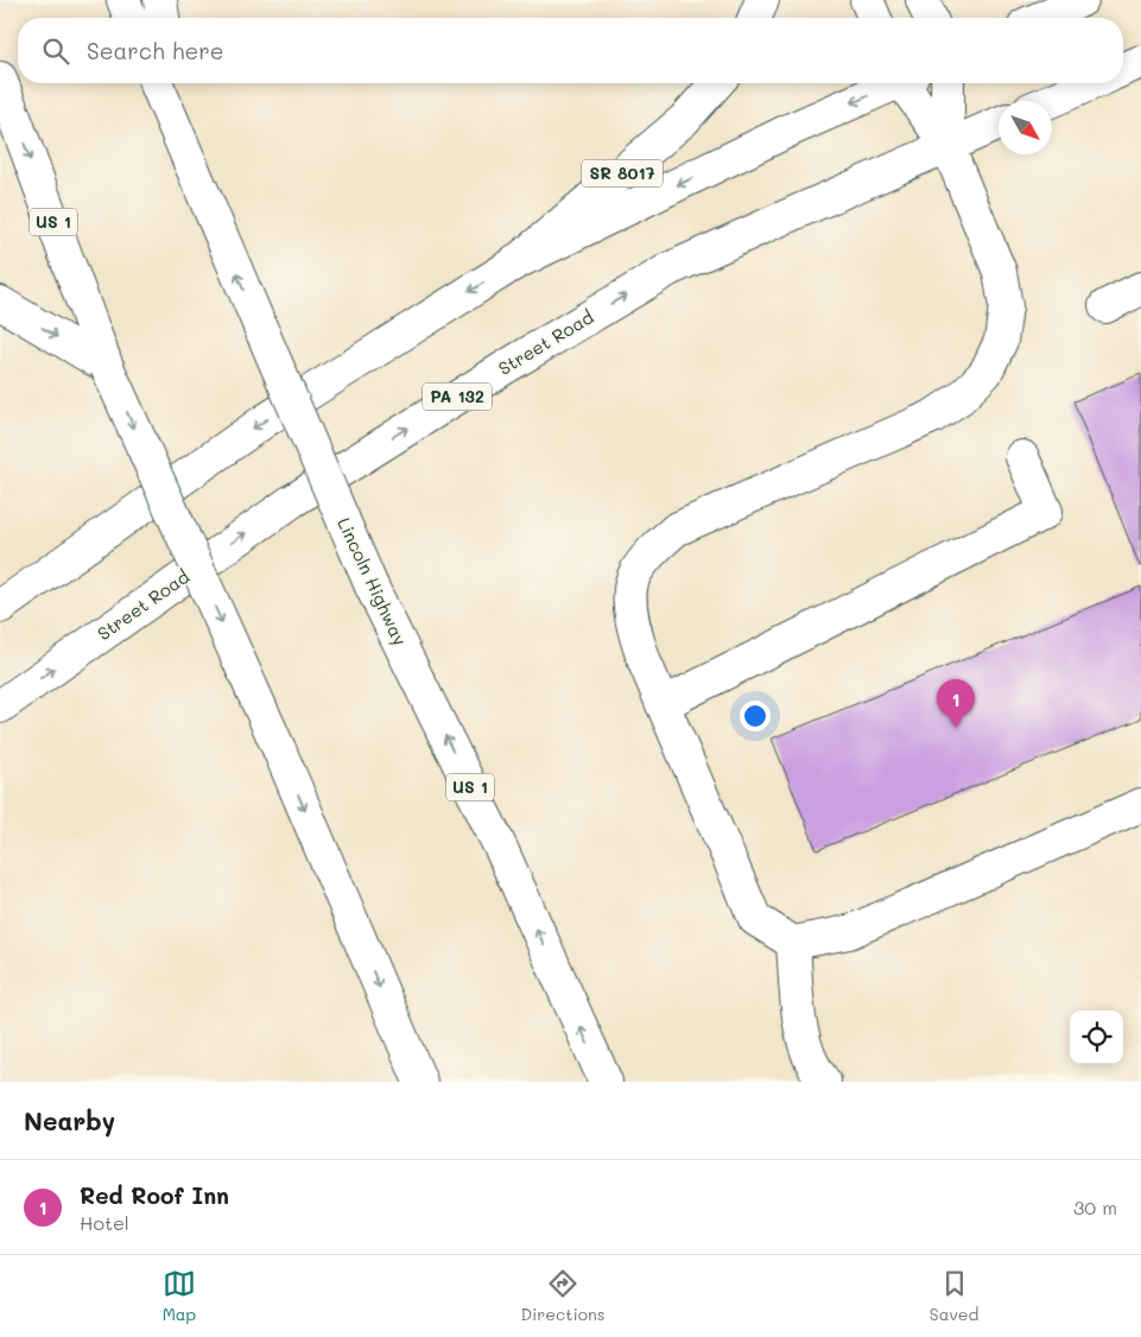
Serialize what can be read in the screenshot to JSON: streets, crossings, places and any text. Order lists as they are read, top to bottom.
{
  "streets": {
    "main road": [
      "SR 8017",
      "US 1",
      "Street Road",
      "PA 132",
      "Lincoln Highway"
    ]
  },
  "north": "bottom right",
  "page": {
    "search": "Search here",
    "pins": "1",
    "heading": "Nearby",
    "list": [
      {
        "mark": "1",
        "name": "Red Roof Inn",
        "note": "Hotel",
        "value": "30 m"
      }
    ],
    "nav": ["Map", "Directions", "Saved"]
  }
}
